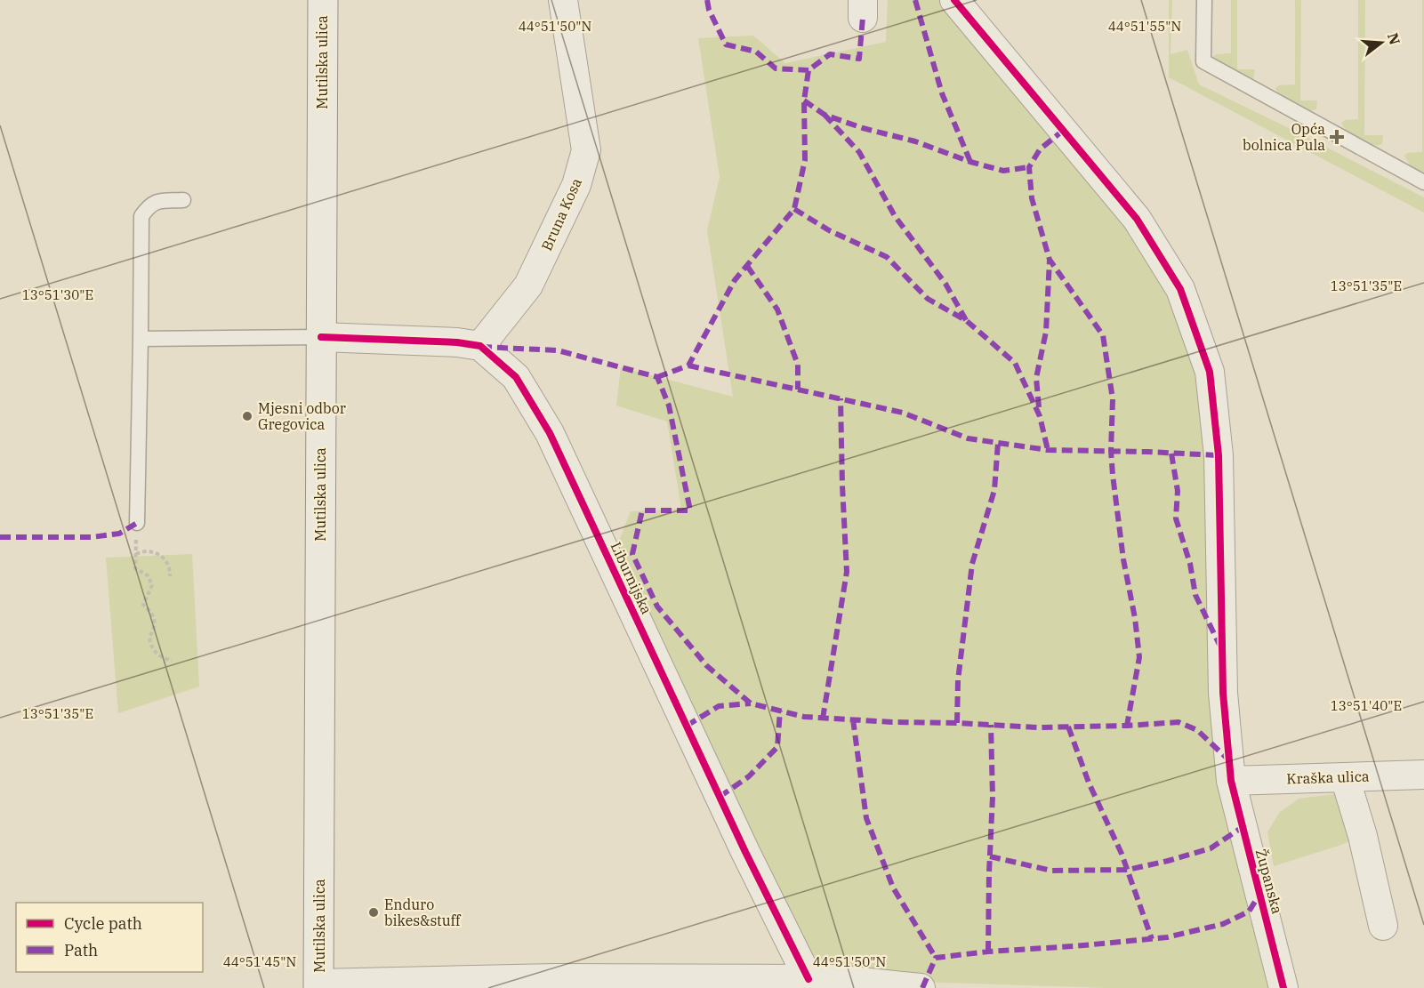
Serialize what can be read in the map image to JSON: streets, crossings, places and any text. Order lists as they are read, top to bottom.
{
  "streets": {
    "main road": ["Mutilska ulica"],
    "street": [
      "Bruna Kosa",
      "Liburnijska",
      "Kraška ulica",
      "Županska"
    ]
  },
  "crossings": [
    ["Bruna Kosa", "Liburnijska"],
    ["Kraška ulica", "Županska"]
  ],
  "places": {
    "health": ["Opća bolnica Pula"],
    "other": ["Mjesni odbor Gregovica", "Enduro bikes&stuff"]
  },
  "legend": ["Cycle path", "Path"],
  "north": "right",
  "coordinates": [
    "44°51'50\"N",
    "44°51'55\"N",
    "13°51'35\"E",
    "13°51'30\"E",
    "13°51'40\"E",
    "44°51'45\"N"
  ]
}
